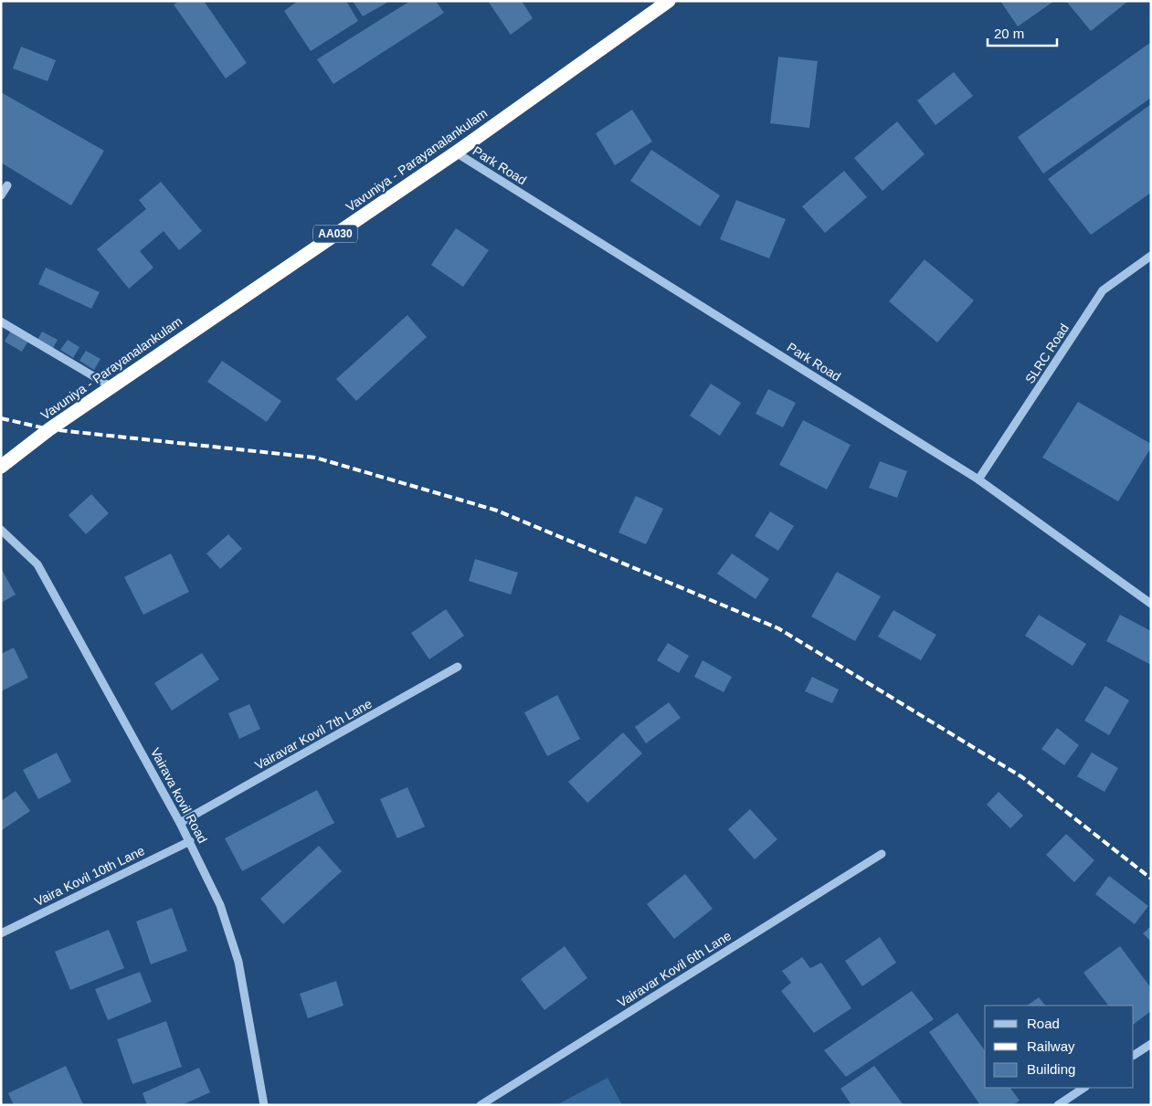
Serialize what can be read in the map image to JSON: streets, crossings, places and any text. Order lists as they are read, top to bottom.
{
  "streets": {
    "highway": ["Vavuniya - Parayanalankulam", "AA030"],
    "street": [
      "Park Road",
      "SLRC Road",
      "Vairavar Kovil 7th Lane",
      "Vairava kovil Road",
      "Vaira Kovil 10th Lane",
      "Vairavar Kovil 6th Lane"
    ]
  },
  "crossings": [
    ["Vavuniya - Parayanalankulam", "Park Road"],
    ["Park Road", "SLRC Road"],
    ["Vairavar Kovil 7th Lane", "Vairava kovil Road"],
    ["Vairava kovil Road", "Vaira Kovil 10th Lane"]
  ],
  "legend": ["Road", "Railway", "Building"],
  "scale_bar": "20 m"
}
